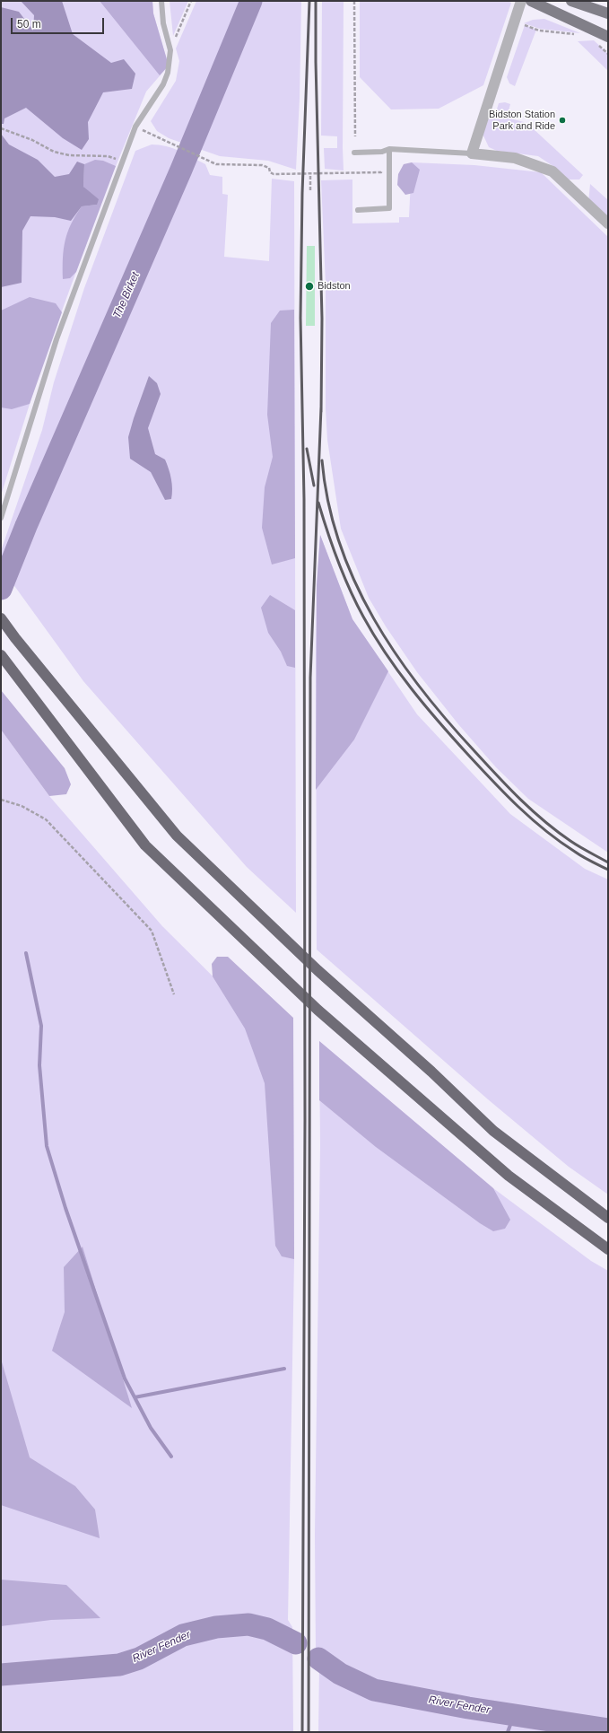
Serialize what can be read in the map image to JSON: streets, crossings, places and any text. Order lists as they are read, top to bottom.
{
  "water": ["The Birket", "River Fender"],
  "places": ["Bidston Station Park and Ride", "Bidston"],
  "scale_bar": "50 m"
}
